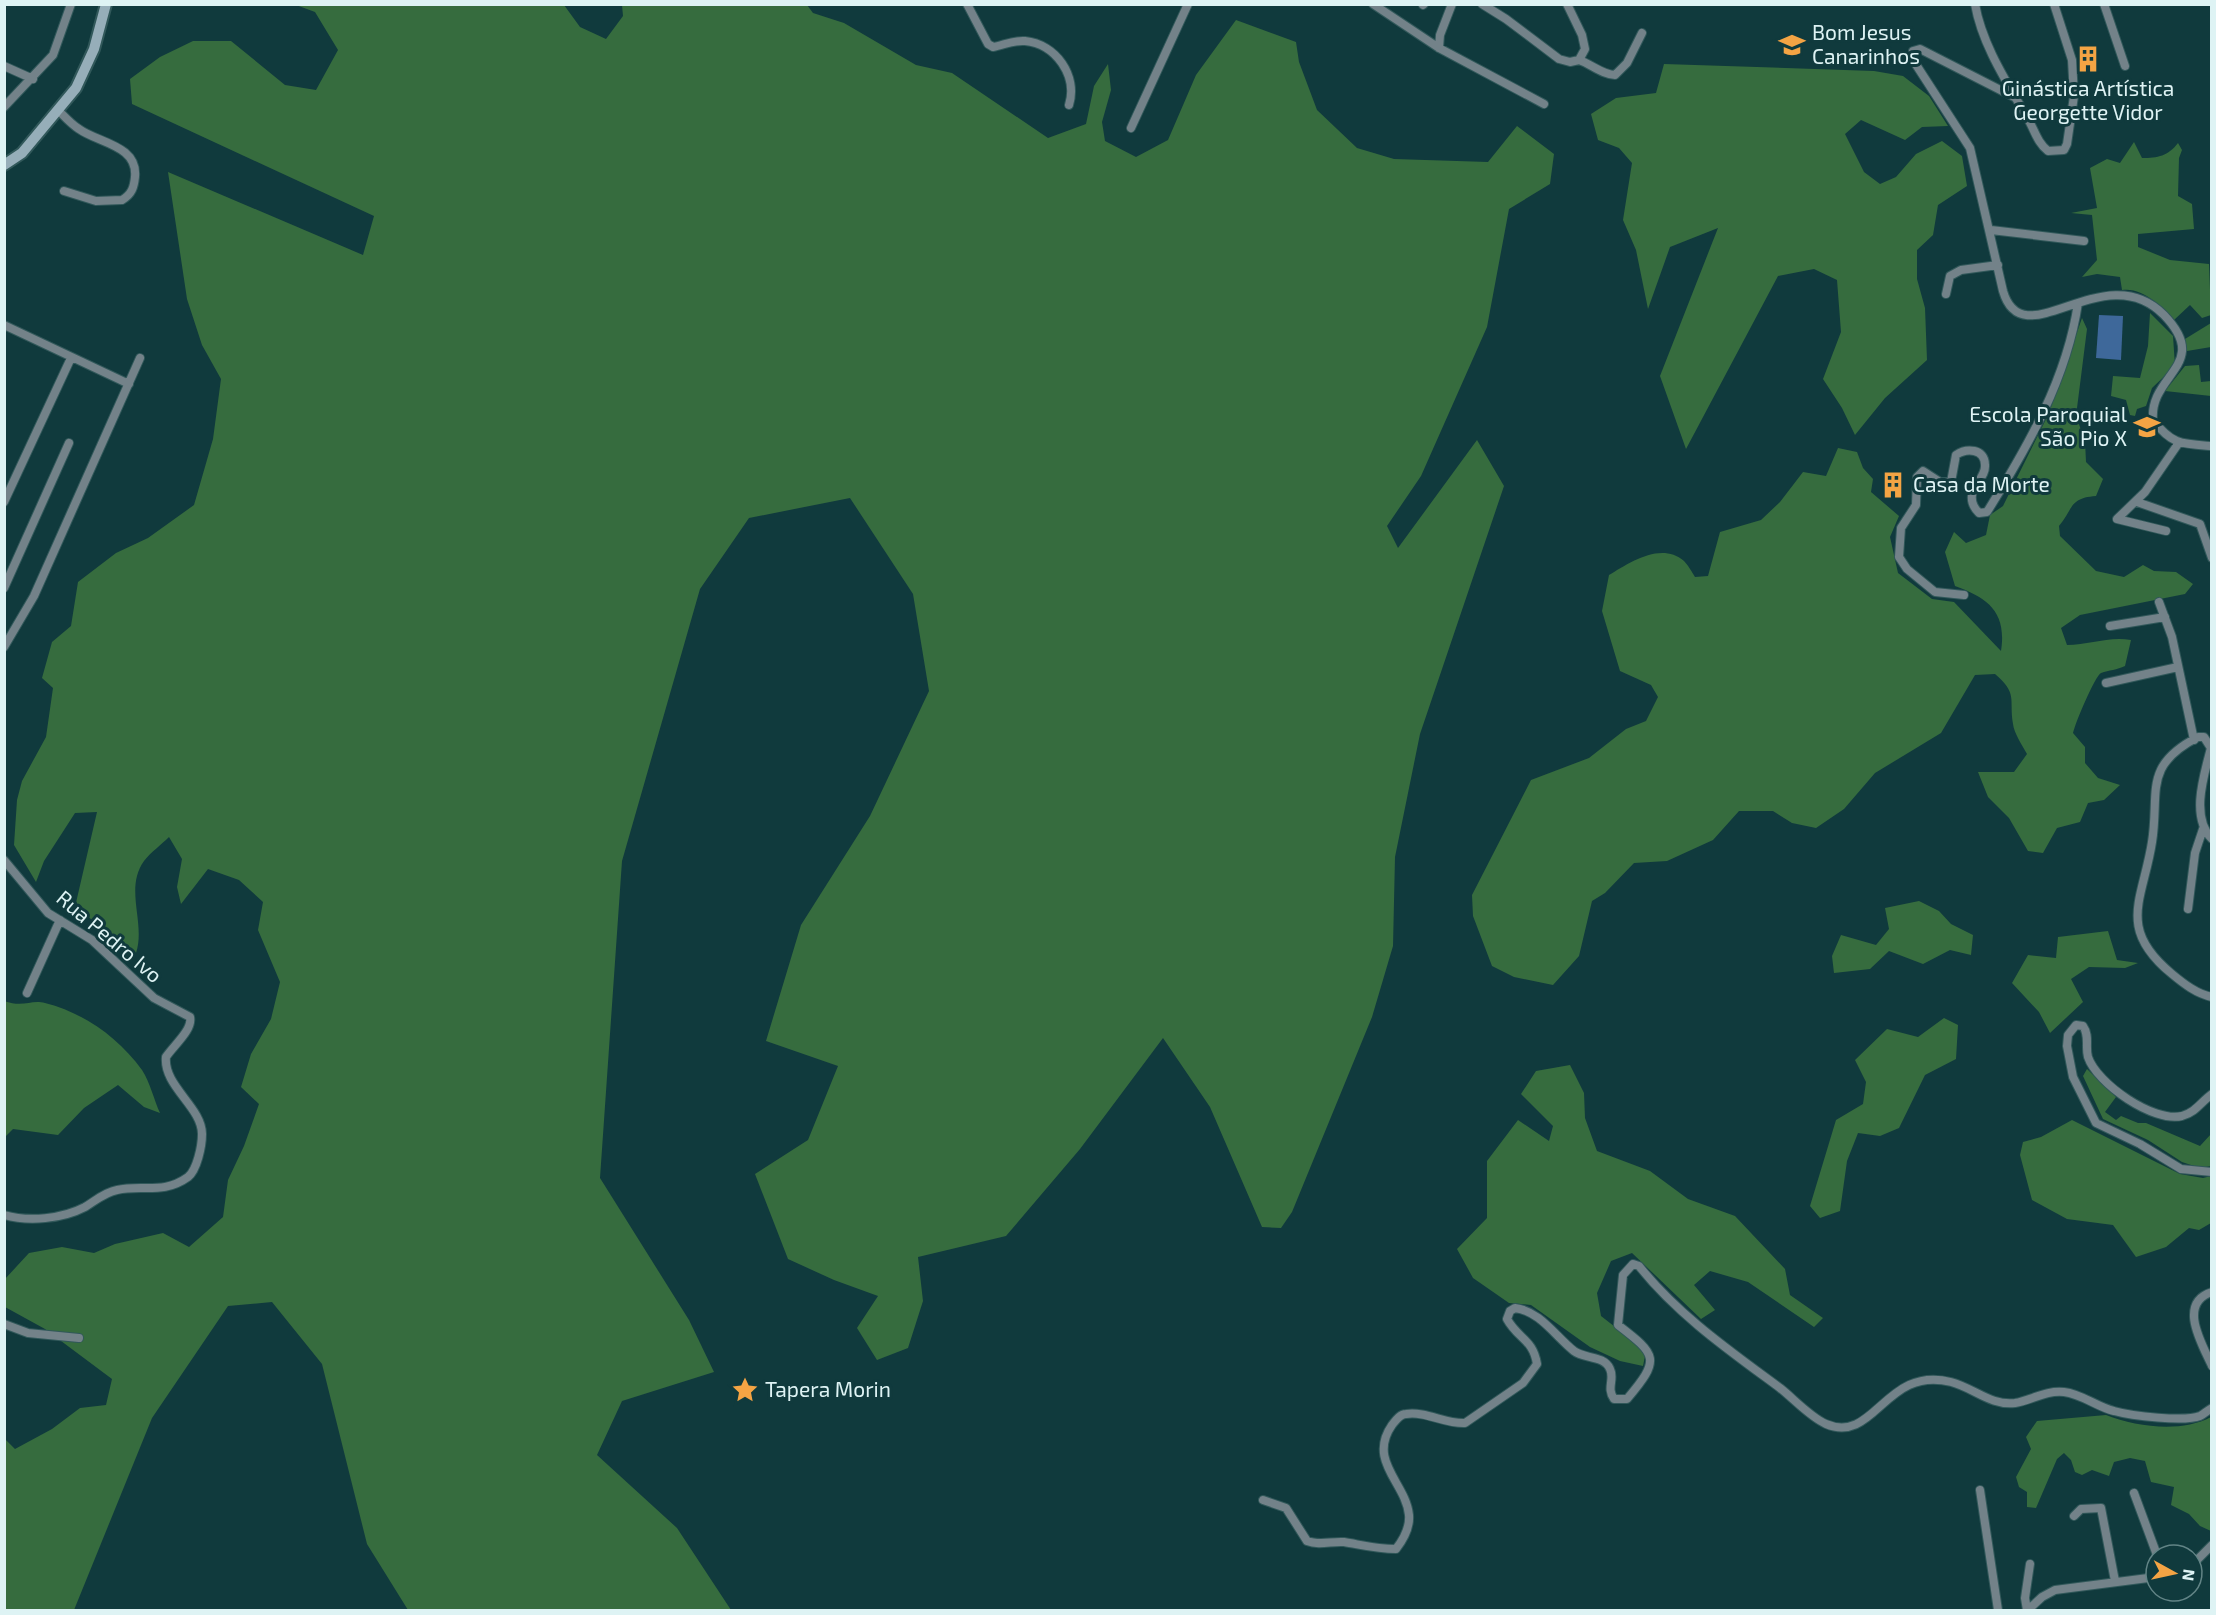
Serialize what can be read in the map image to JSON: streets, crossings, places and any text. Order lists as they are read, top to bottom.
{
  "streets": {
    "street": ["Rua Pedro Ivo"]
  },
  "places": {
    "school or university": ["Bom Jesus Canarinhos", "Escola Paroquial São Pio X"],
    "building": ["Ginástica Artística Georgette Vidor", "Casa da Morte"],
    "place": ["Tapera Morin"]
  },
  "north": "right"
}
